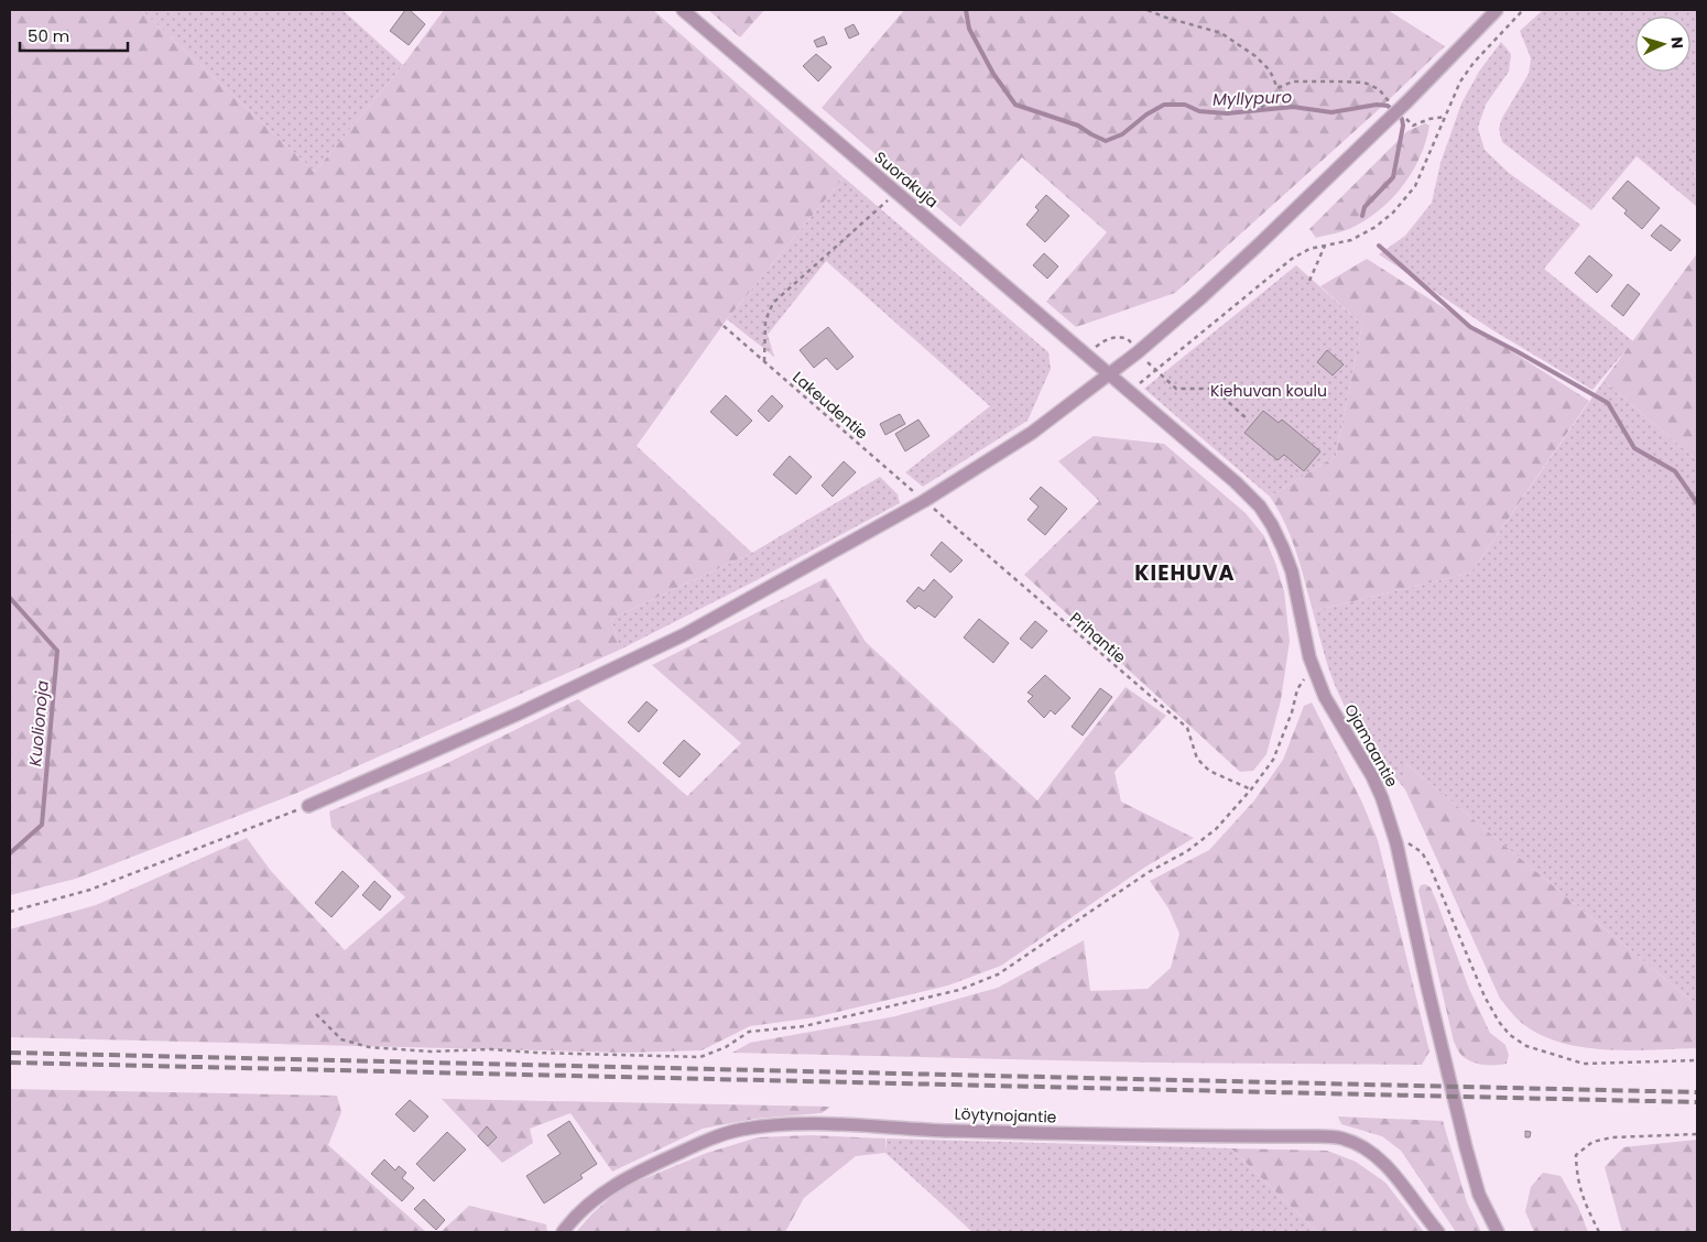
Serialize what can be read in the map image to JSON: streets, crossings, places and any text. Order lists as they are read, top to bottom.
{
  "streets": {
    "street": ["Suorakuja", "Ojamaantie", "Löytynojantie"],
    "path": ["Lakeudentie", "Prihantie"]
  },
  "crossings": [
    ["Suorakuja", "Ojamaantie"],
    ["Lakeudentie", "Prihantie"]
  ],
  "districts": ["KIEHUVA"],
  "water": ["Myllypuro", "Kuolionoja"],
  "parks": ["Kiehuvan koulu"],
  "scale_bar": "50 m",
  "north": "right"
}
